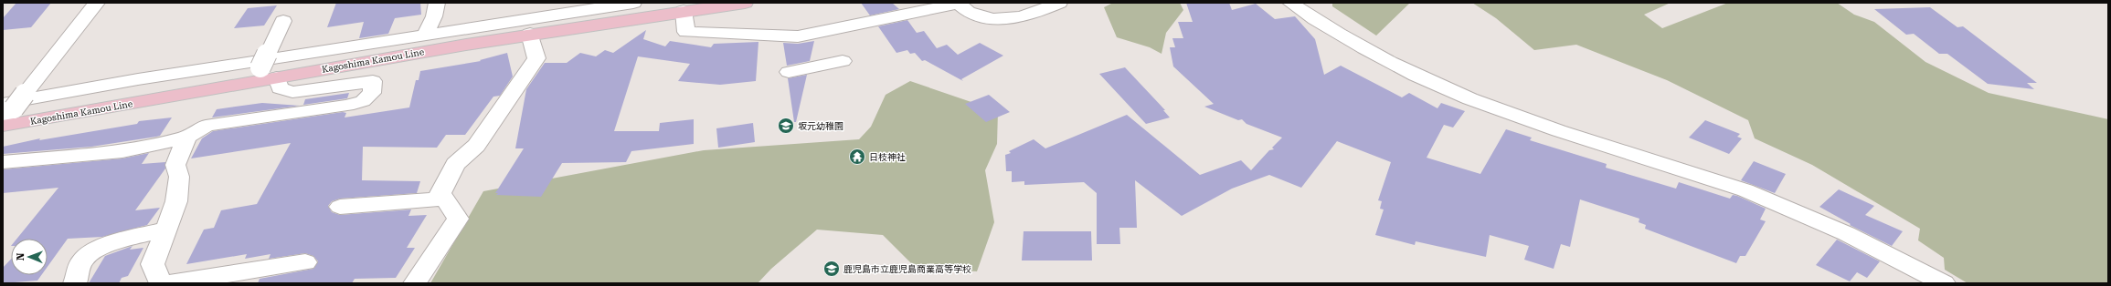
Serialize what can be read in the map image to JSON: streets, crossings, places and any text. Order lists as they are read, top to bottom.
{
  "streets": {
    "main road": ["Kagoshima Kamou Line"]
  },
  "places": {
    "school or university": ["坂元幼稚園", "鹿児島市立鹿児島商業高等学校"],
    "temple": ["日枝神社"]
  },
  "north": "left"
}
